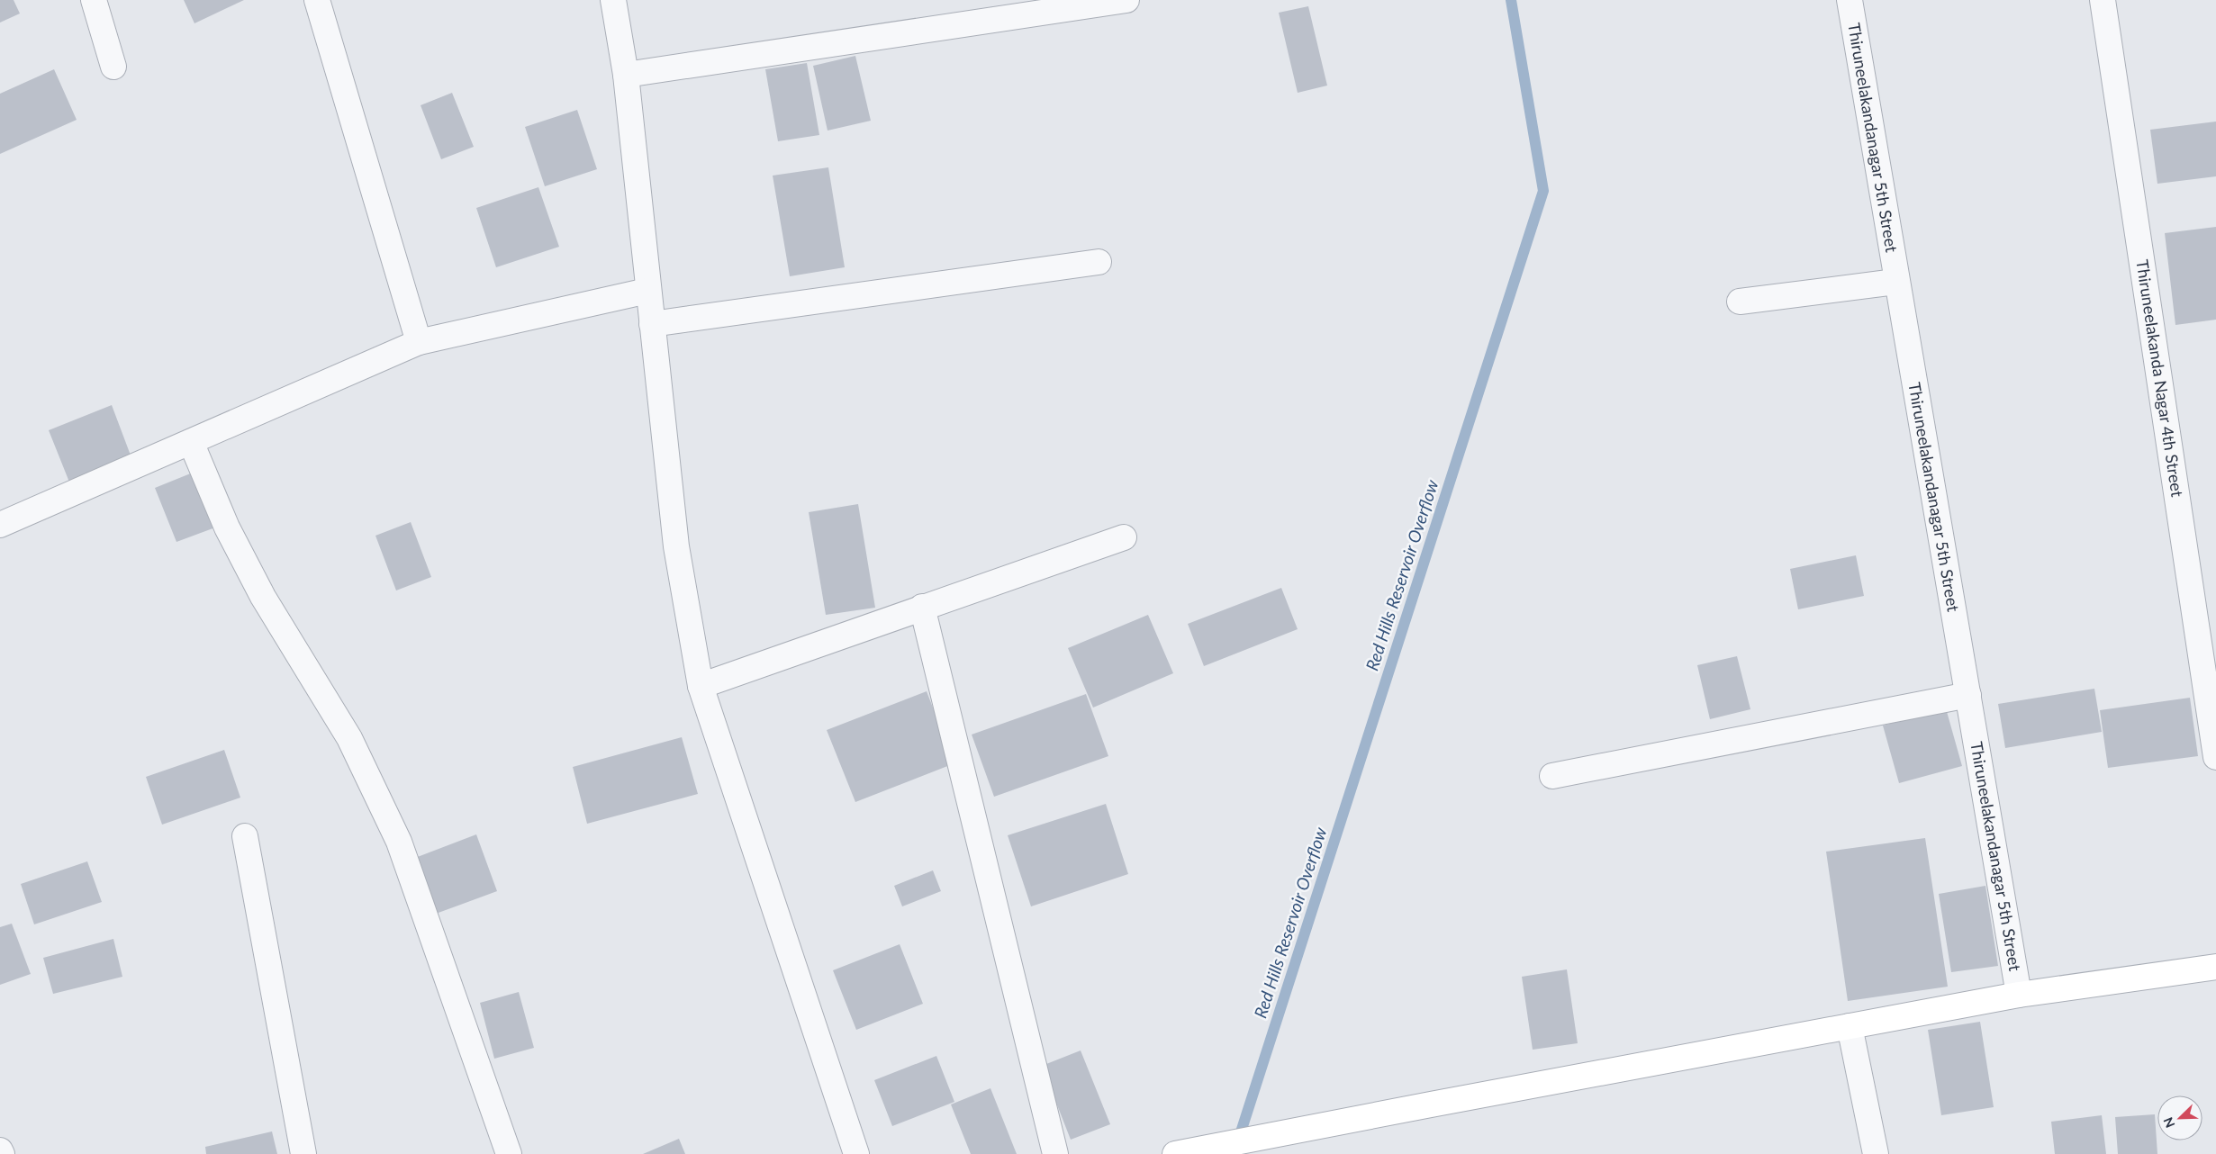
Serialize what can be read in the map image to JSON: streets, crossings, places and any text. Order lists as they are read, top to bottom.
{
  "streets": {
    "street": ["Thiruneelakandanagar 5th Street", "Thiruneelakanda Nagar 4th Street"]
  },
  "water": ["Red Hills Reservoir Overflow"],
  "north": "bottom left"
}
